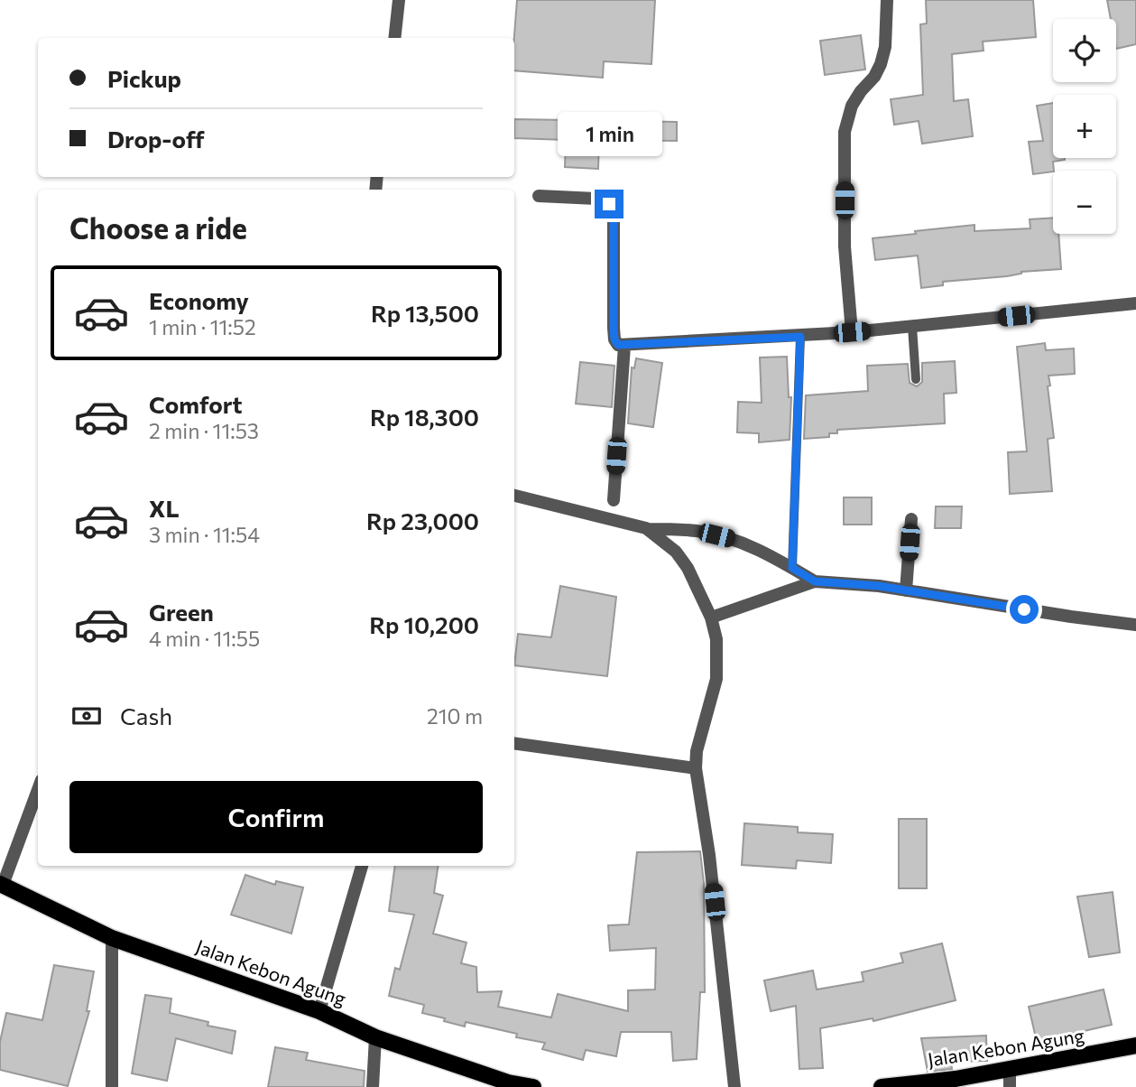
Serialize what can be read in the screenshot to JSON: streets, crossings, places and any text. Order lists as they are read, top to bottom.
{
  "streets": {
    "main road": ["Jalan Kebon Agung"]
  },
  "page": {
    "map_buttons": ["+", "−"],
    "banner": ["Pickup", "Drop-off"],
    "bubble": "1 min",
    "heading": "Choose a ride",
    "list": [
      {
        "name": "Economy",
        "note": "1 min · 11:52",
        "value": "Rp 13,500"
      },
      {
        "name": "Comfort",
        "note": "2 min · 11:53",
        "value": "Rp 18,300"
      },
      {
        "name": "XL",
        "note": "3 min · 11:54",
        "value": "Rp 23,000"
      },
      {
        "name": "Green",
        "note": "4 min · 11:55",
        "value": "Rp 10,200"
      }
    ],
    "pay": ["Cash", "210 m"],
    "buttons": "Confirm"
  }
}
